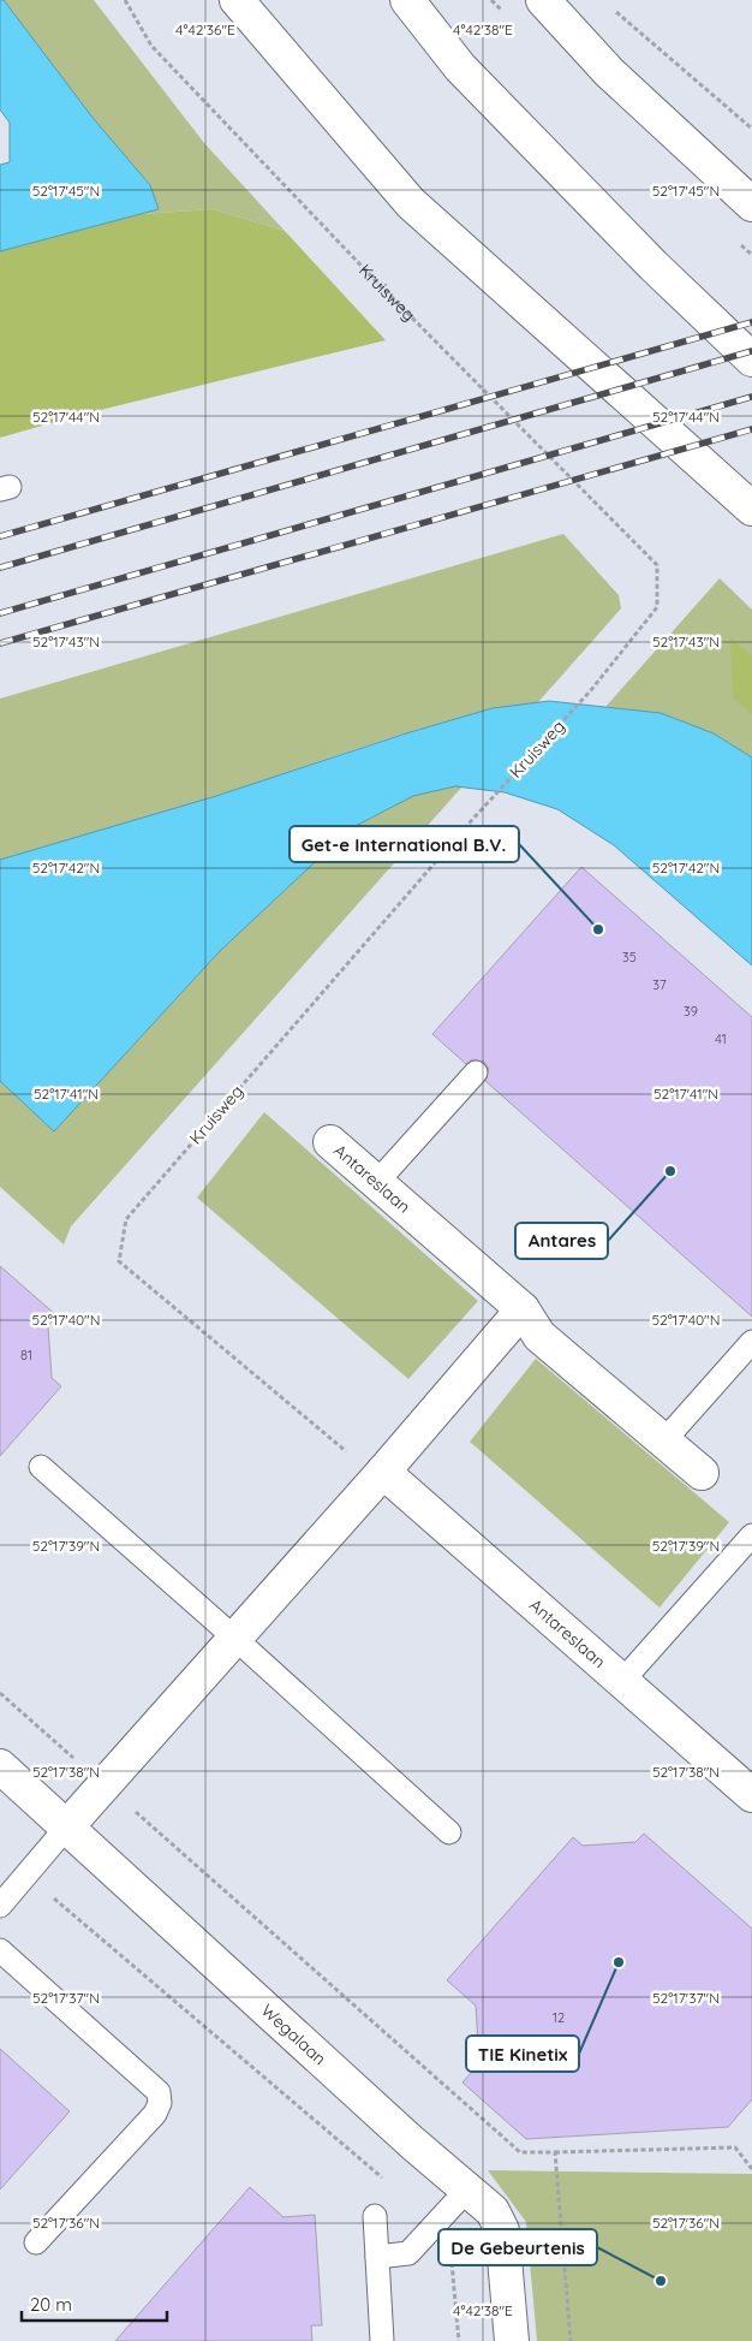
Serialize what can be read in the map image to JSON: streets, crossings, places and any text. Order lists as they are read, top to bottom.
{
  "streets": {
    "main road": ["Antareslaan", "Wegalaan"],
    "path": ["Kruisweg"]
  },
  "crossings": [
    ["Kruisweg", "Antareslaan"]
  ],
  "places": [
    "Get-e International B.V.",
    "Antares",
    "TIE Kinetix",
    "De Gebeurtenis"
  ],
  "house_numbers": [
    "35",
    "37",
    "39",
    "41",
    "81",
    "12"
  ],
  "scale_bar": "20 m",
  "coordinates": [
    "4°42'36\"E",
    "4°42'38\"E",
    "52°17'45\"N",
    "52°17'44\"N",
    "52°17'43\"N",
    "52°17'42\"N",
    "52°17'41\"N",
    "52°17'40\"N",
    "52°17'39\"N",
    "52°17'38\"N",
    "52°17'37\"N",
    "52°17'36\"N"
  ]
}
